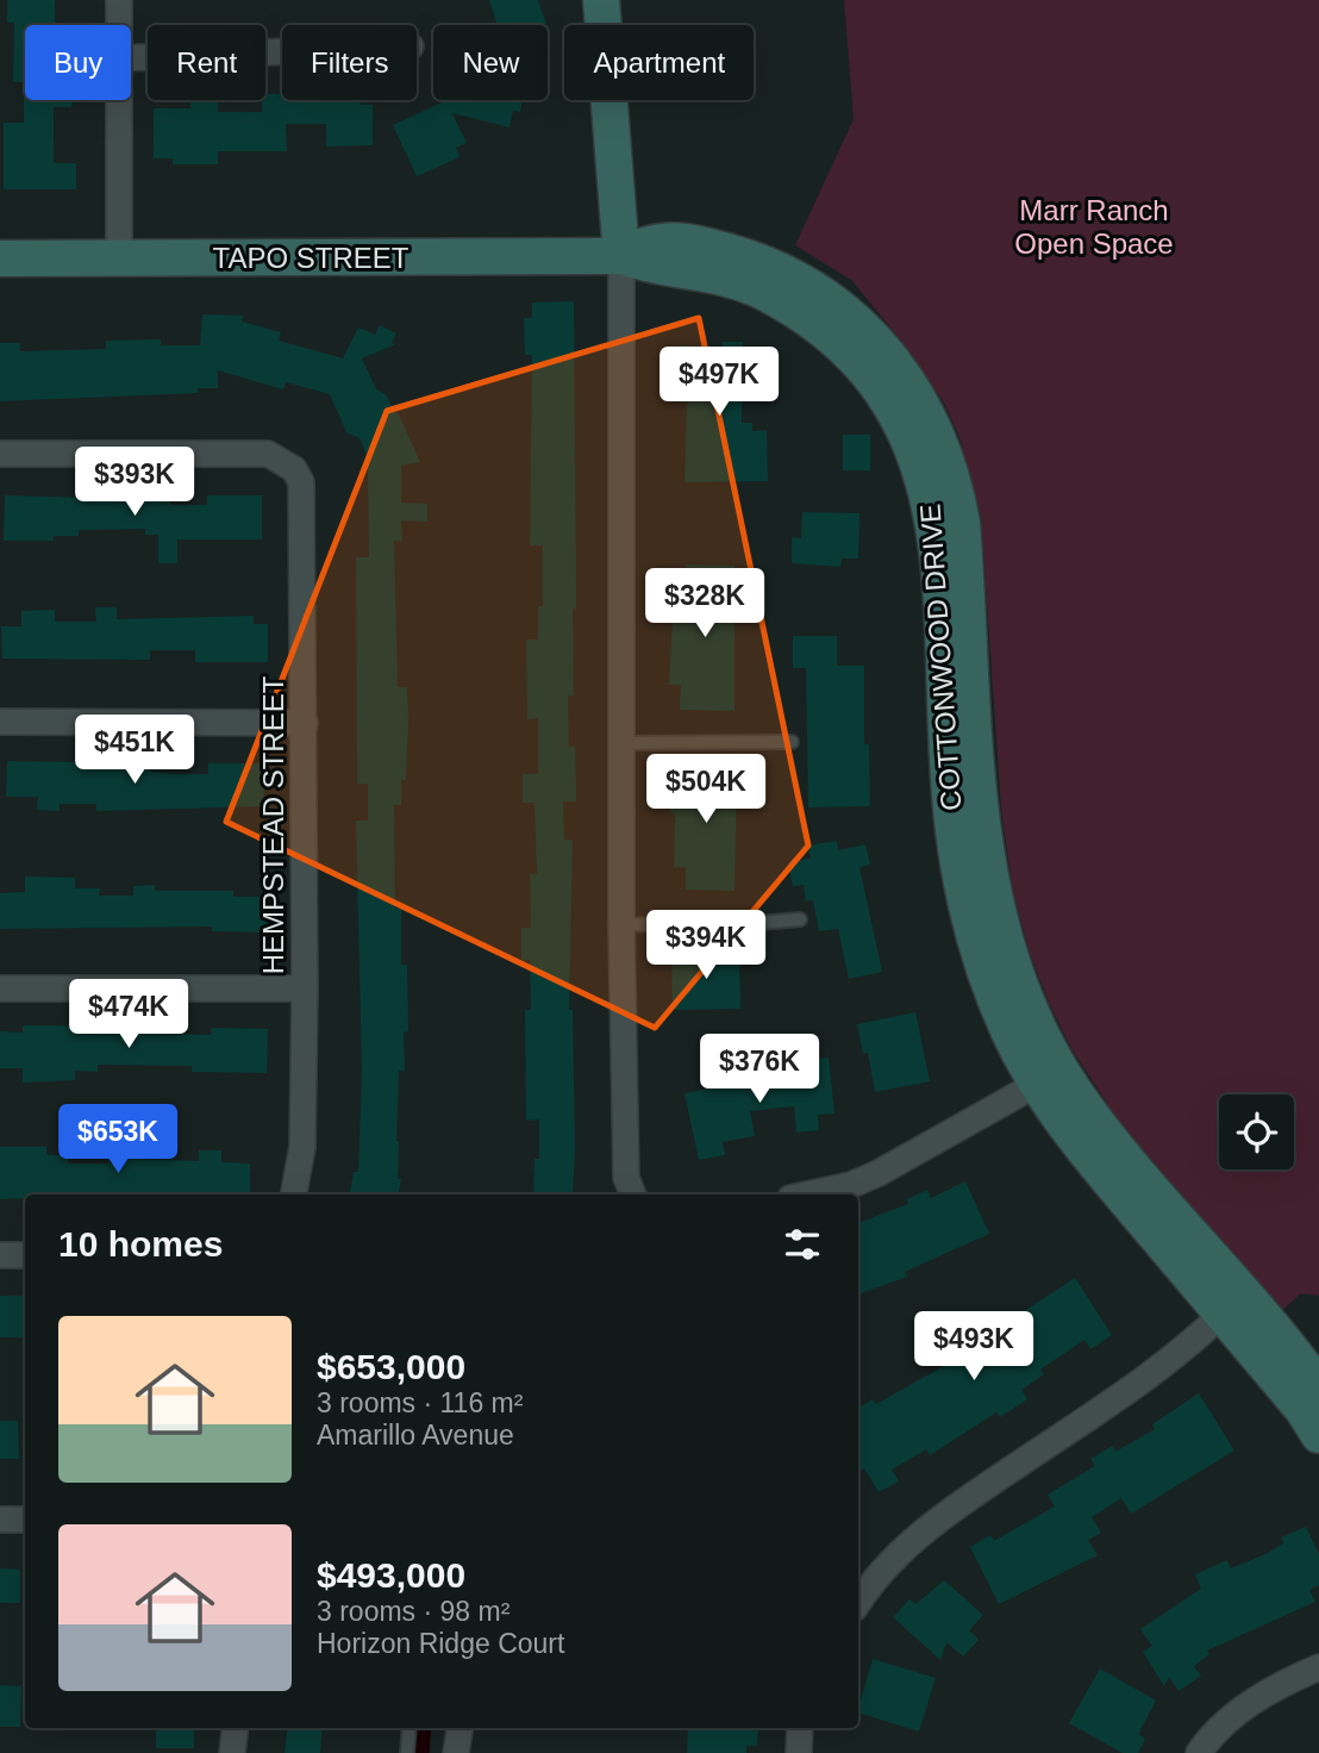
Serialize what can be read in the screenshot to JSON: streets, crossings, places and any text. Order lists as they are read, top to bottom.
{
  "streets": {
    "street": ["TAPO STREET", "COTTONWOOD DRIVE", "HEMPSTEAD STREET"]
  },
  "crossings": [
    ["TAPO STREET", "COTTONWOOD DRIVE"]
  ],
  "parks": ["Marr Ranch Open Space"],
  "page": {
    "chip": [
      "Buy",
      "Rent",
      "Filters",
      "New",
      "Apartment"
    ],
    "price": [
      "$497K",
      "$393K",
      "$328K",
      "$451K",
      "$504K",
      "$394K",
      "$474K",
      "$376K",
      "$653K",
      "$493K"
    ],
    "heading": "10 homes",
    "list": [
      {
        "name": "$653,000",
        "note": "3 rooms · 116 m² · Amarillo Avenue"
      },
      {
        "name": "$493,000",
        "note": "3 rooms · 98 m² · Horizon Ridge Court"
      }
    ]
  }
}
